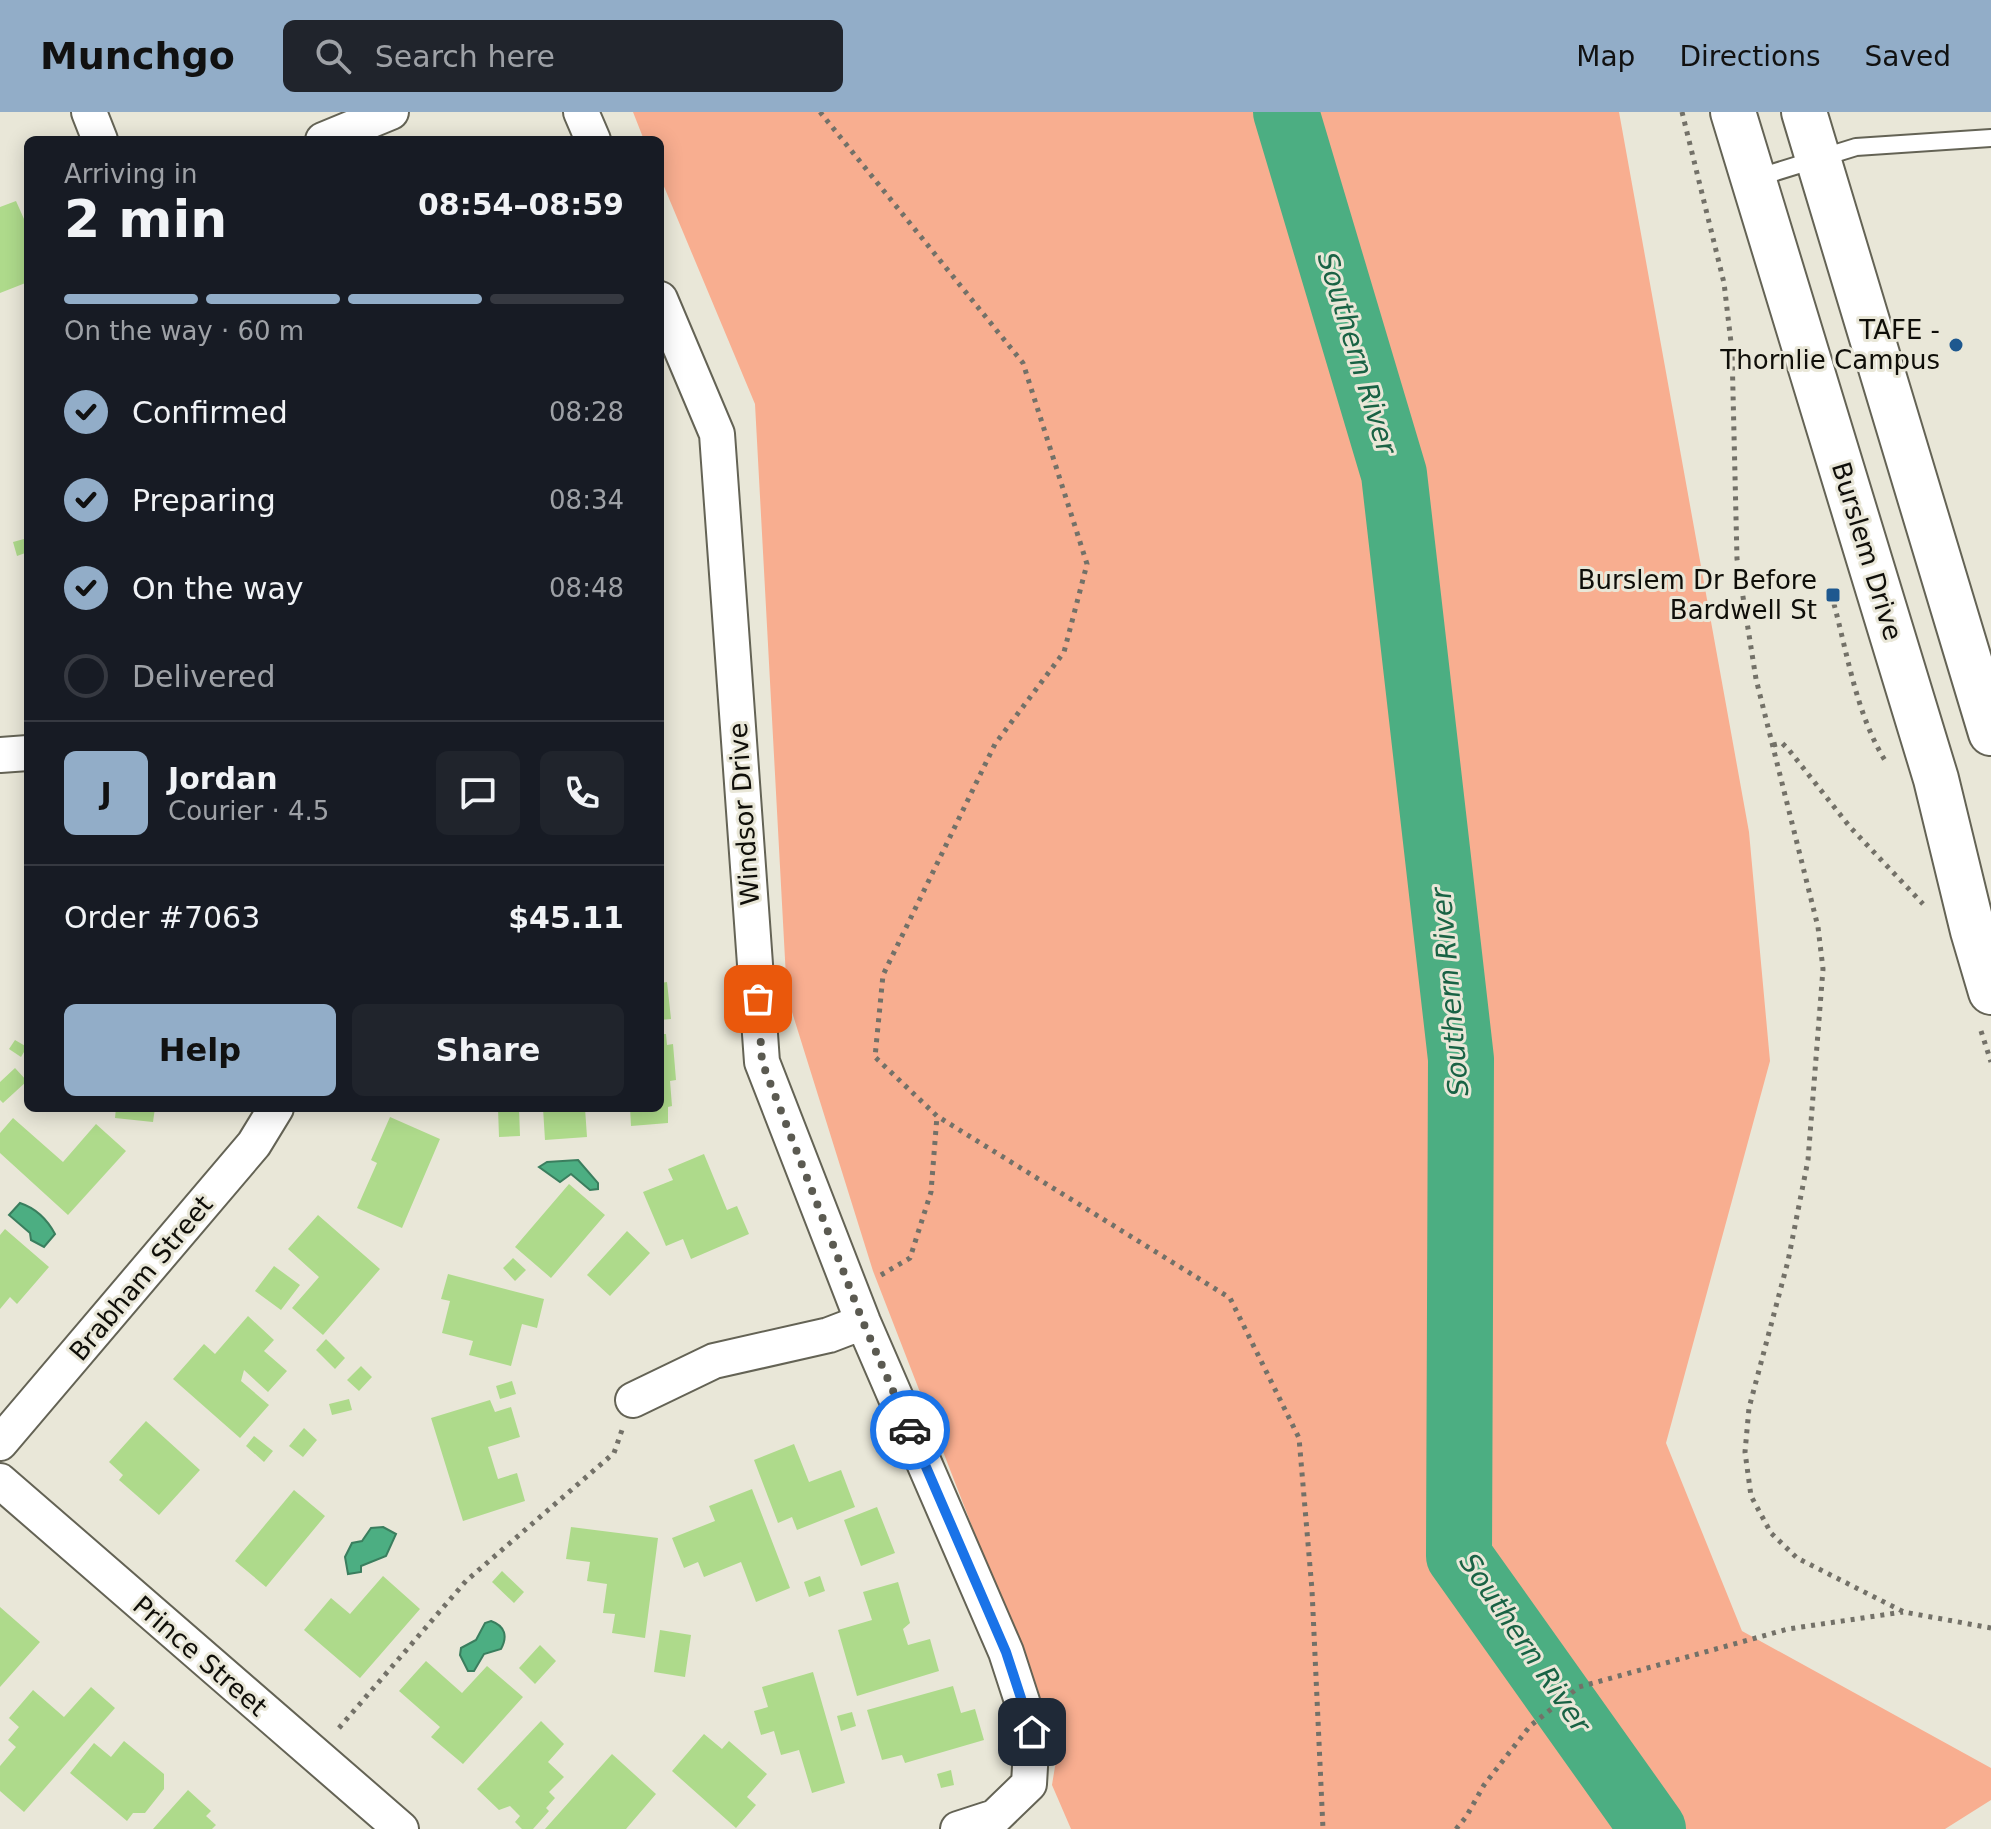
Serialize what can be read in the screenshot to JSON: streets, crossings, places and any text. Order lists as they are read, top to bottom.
{
  "streets": {
    "main road": ["Burslem Drive"],
    "street": ["Windsor Drive", "Brabham Street", "Prince Street"]
  },
  "water": ["Southern River"],
  "places": {
    "other": ["TAFE - Thornlie Campus"],
    "transit": ["Burslem Dr Before Bardwell St"]
  },
  "page": {
    "header": "Munchgo",
    "search": "Search here",
    "nav": ["Map", "Directions", "Saved"],
    "heading": ["2 min", "Arriving in", "08:54–08:59"],
    "panel": [
      "Jordan",
      "Courier · 4.5",
      "Order #7063",
      "$45.11"
    ],
    "bar": "On the way · 60 m",
    "list": [
      ["Confirmed", "08:28"],
      ["Preparing", "08:34"],
      ["On the way", "08:48"],
      "Delivered"
    ],
    "round": "J",
    "buttons": ["Help", "Share"]
  }
}
